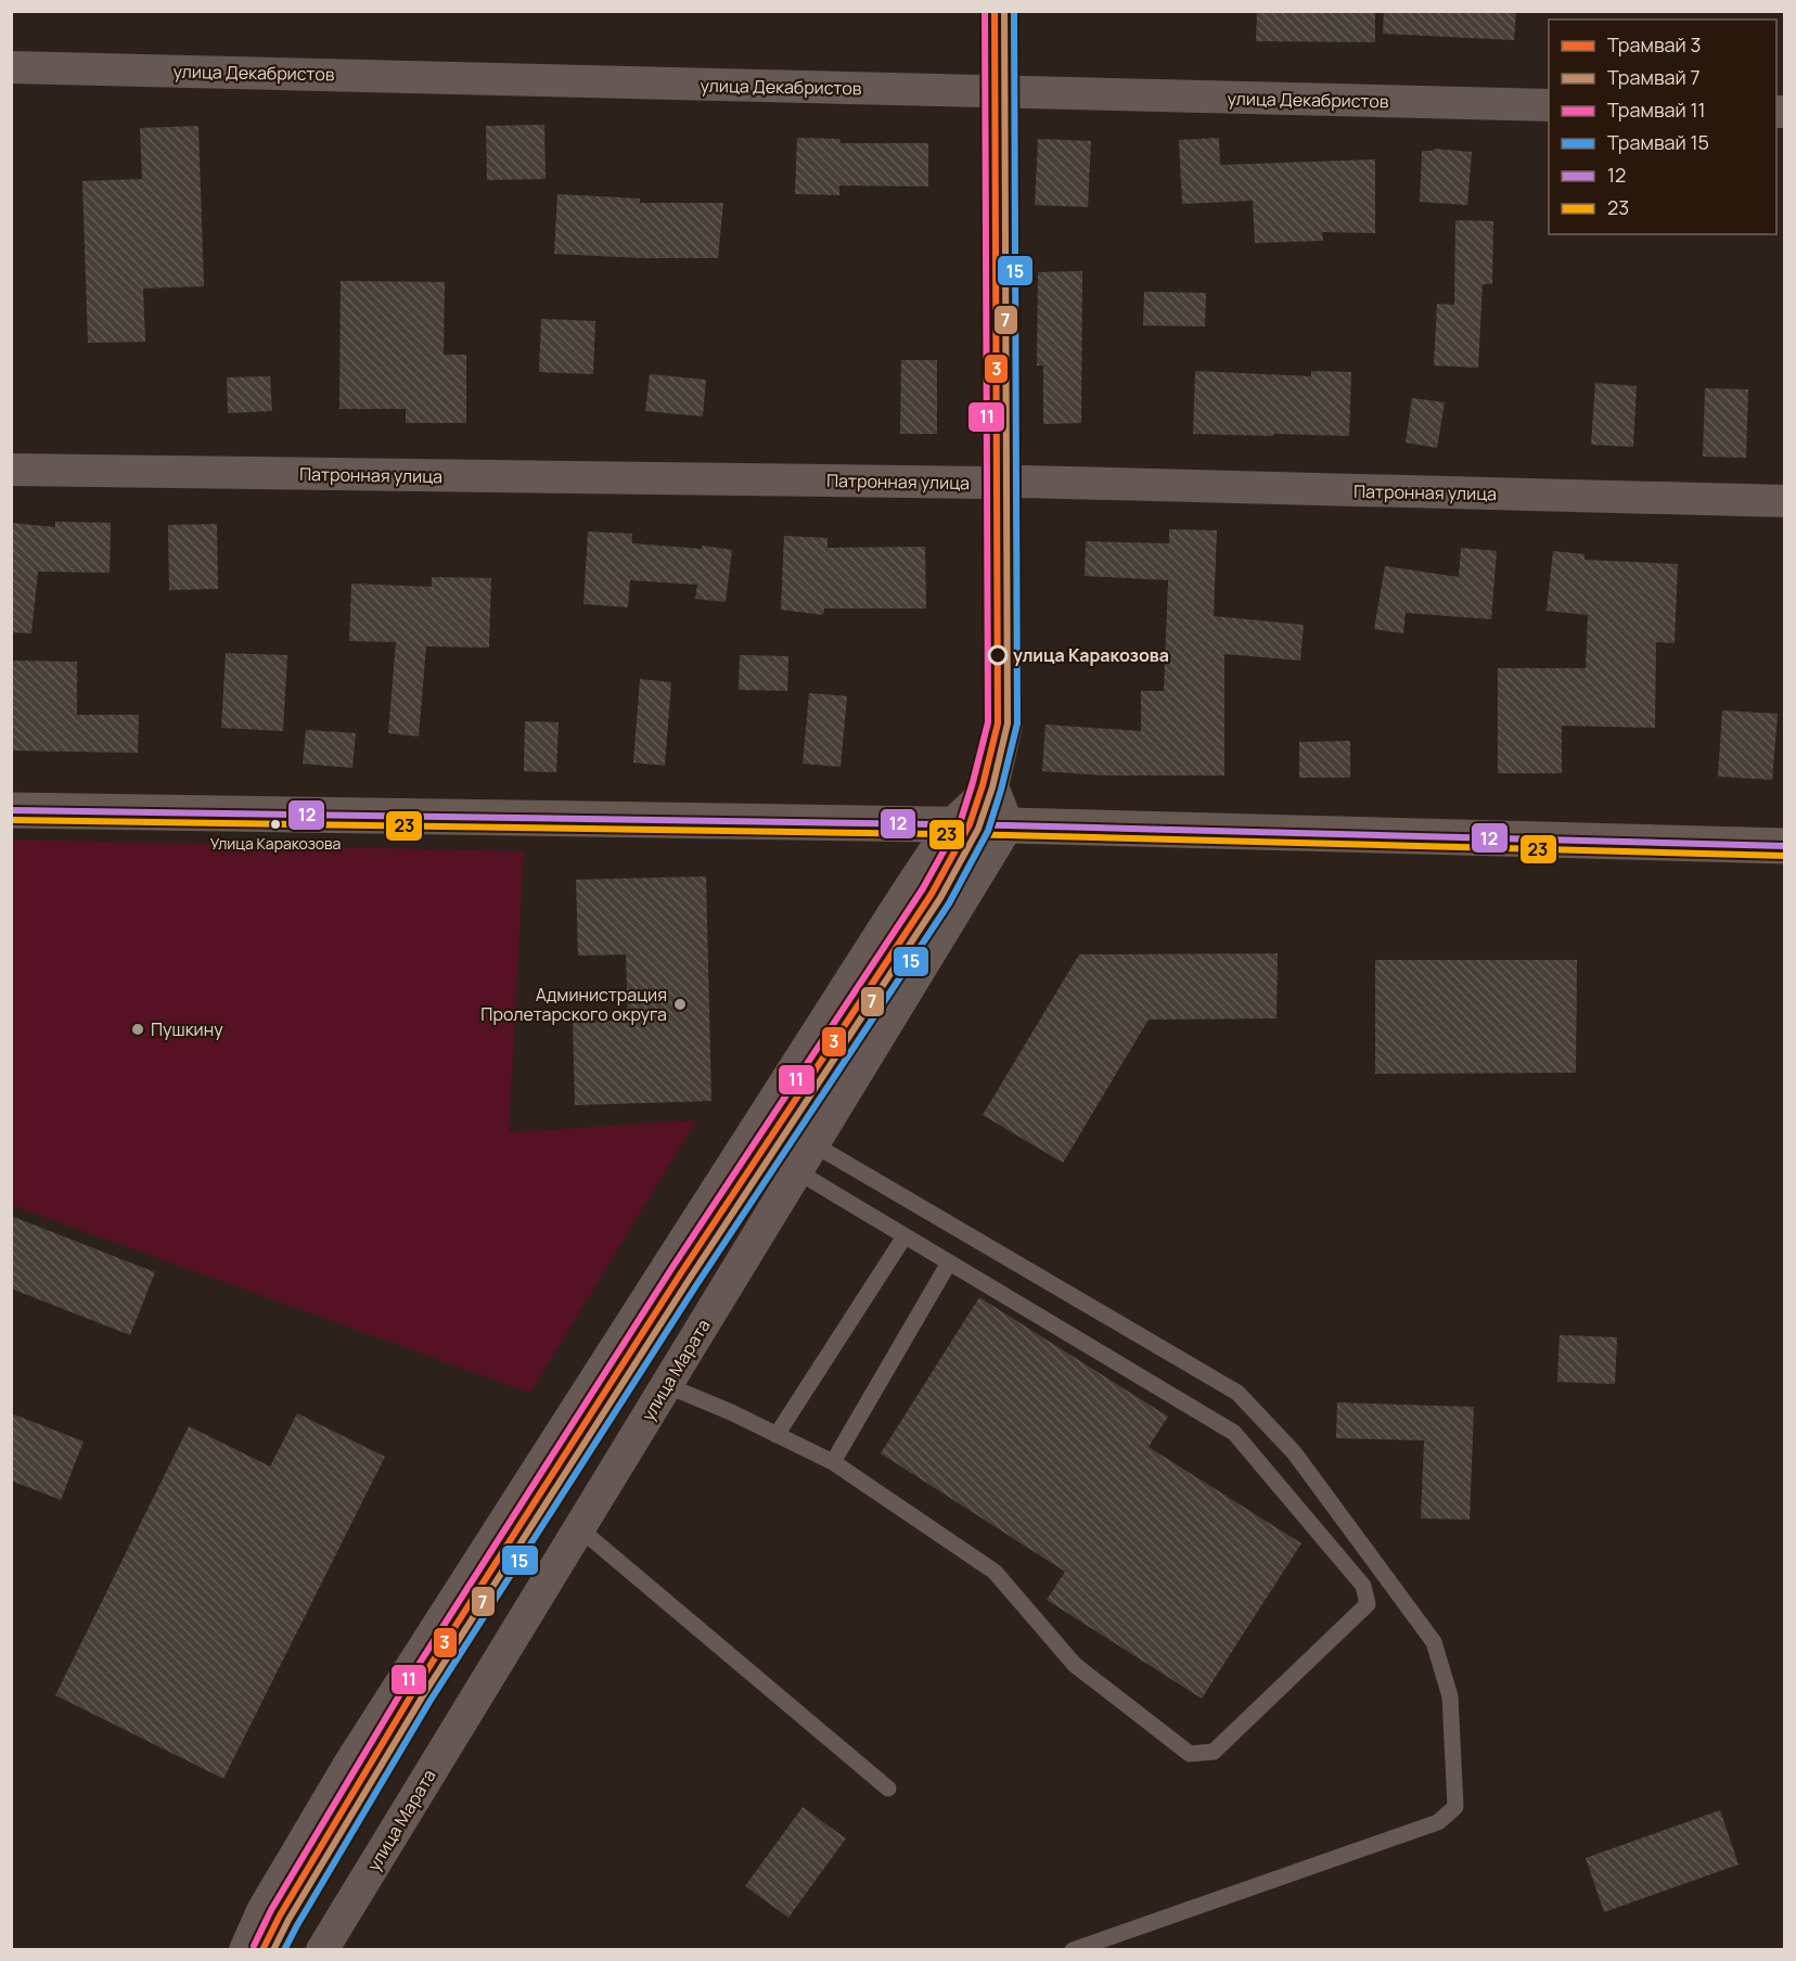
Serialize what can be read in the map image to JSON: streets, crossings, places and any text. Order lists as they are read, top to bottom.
{
  "streets": {
    "street": ["улица Декабристов", "Патронная улица", "улица Марата"]
  },
  "places": [
    "улица Каракозова",
    "Улица Каракозова",
    "Администрация Пролетарского округа",
    "Пушкину"
  ],
  "lines": [
    "tram line 3",
    "tram line 7",
    "tram line 11",
    "tram line 15",
    "transit line 12",
    "transit line 23"
  ],
  "legend": [
    "Трамвай 3",
    "Трамвай 7",
    "Трамвай 11",
    "Трамвай 15",
    "12",
    "23"
  ]
}
